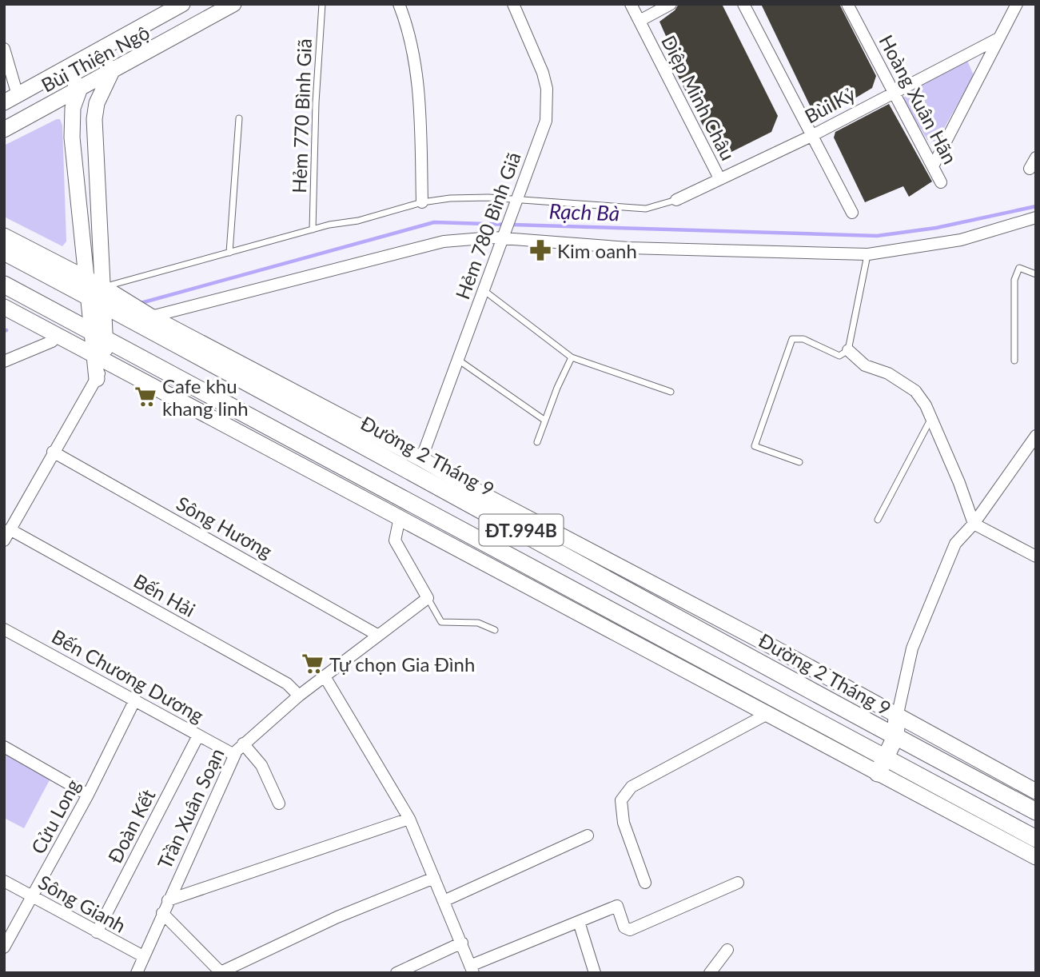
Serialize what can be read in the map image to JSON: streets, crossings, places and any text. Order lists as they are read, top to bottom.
{
  "streets": {
    "main road": ["Bùi Thiện Ngộ", "Đường 2 Tháng 9", "ĐT.994B"],
    "street": [
      "Diệp Minh Châu",
      "Hoàng Xuân Hãn",
      "Bùi Kỷ",
      "Hẻm 780 Bình Giã",
      "Sông Hương",
      "Bến Hải",
      "Bến Chương Dương",
      "Trần Xuân Soạn",
      "Cửu Long",
      "Đoàn Kết",
      "Sông Gianh"
    ],
    "lane": ["Hẻm 770 Bình Giã"]
  },
  "crossings": [
    ["Diệp Minh Châu", "Bùi Kỷ"],
    ["Hoàng Xuân Hãn", "Bùi Kỷ"],
    ["Hẻm 780 Bình Giã", "Đường 2 Tháng 9"],
    ["Sông Hương", "Trần Xuân Soạn"],
    ["Bến Hải", "Trần Xuân Soạn"],
    ["Bến Chương Dương", "Trần Xuân Soạn"],
    ["Bến Chương Dương", "Cửu Long"],
    ["Bến Chương Dương", "Đoàn Kết"],
    ["Trần Xuân Soạn", "Sông Gianh"],
    ["Cửu Long", "Sông Gianh"],
    ["Đoàn Kết", "Sông Gianh"]
  ],
  "water": ["Rạch Bà"],
  "places": {
    "pharmacy": ["Kim oanh"],
    "supermarket": ["Cafe khu khang linh", "Tự chọn Gia Đình"]
  }
}
